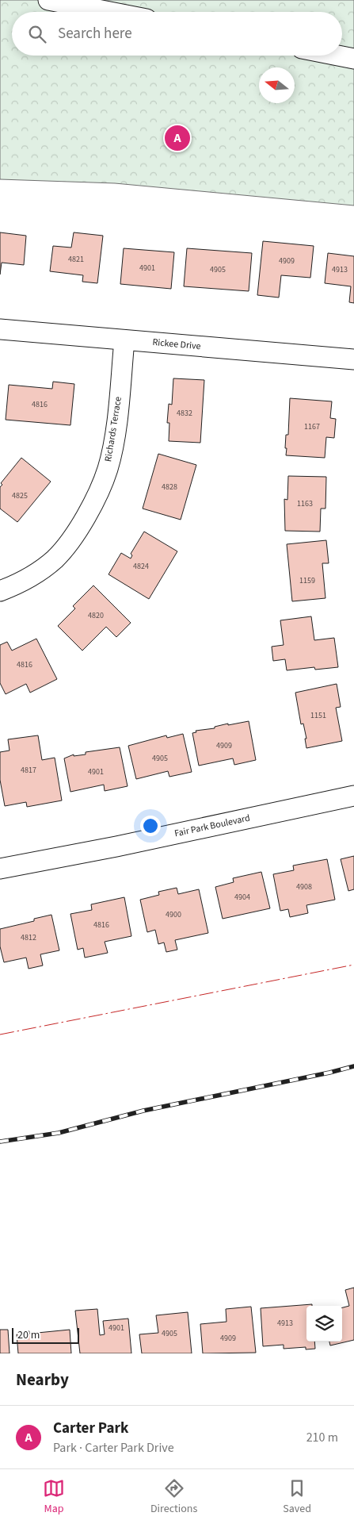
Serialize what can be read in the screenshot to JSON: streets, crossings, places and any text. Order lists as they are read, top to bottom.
{
  "streets": {
    "street": ["Rickee Drive", "Richards Terrace", "Fair Park Boulevard"]
  },
  "crossings": [
    ["Rickee Drive", "Richards Terrace"]
  ],
  "house_numbers": [
    "4821",
    "4909",
    "4901",
    "4905",
    "4913",
    "4816",
    "4832",
    "1167",
    "4828",
    "4825",
    "1163",
    "4824",
    "1159",
    "4820",
    "4816",
    "1151",
    "4909",
    "4905",
    "4817",
    "4901",
    "4908",
    "4904",
    "4900",
    "4816",
    "4812",
    "4913",
    "4901",
    "4905",
    "4909"
  ],
  "scale_bar": "20 m",
  "north": "left",
  "page": {
    "search": "Search here",
    "pins": "A",
    "scale": "20 m",
    "heading": "Nearby",
    "list": [
      {
        "mark": "A",
        "name": "Carter Park",
        "note": "Park · Carter Park Drive",
        "value": "210 m"
      }
    ],
    "nav": ["Map", "Directions", "Saved"]
  }
}
